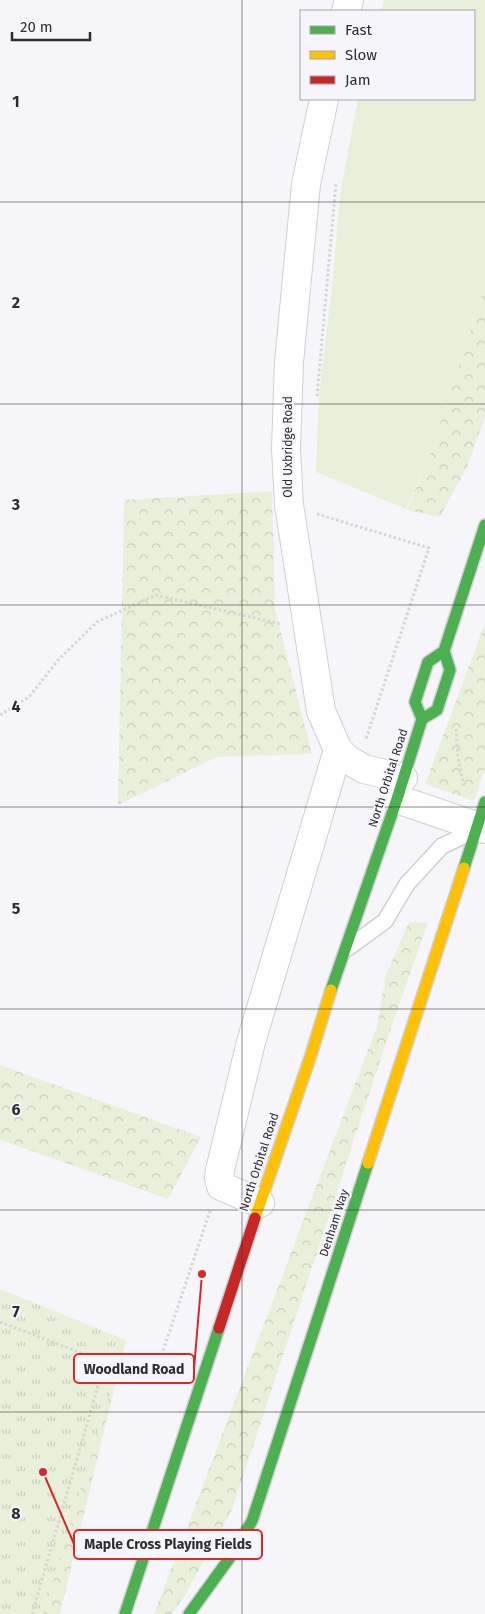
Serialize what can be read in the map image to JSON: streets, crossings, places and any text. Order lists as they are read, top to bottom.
{
  "streets": {
    "main road": ["North Orbital Road", "Denham Way"],
    "street": ["Old Uxbridge Road"]
  },
  "crossings": [
    ["Old Uxbridge Road", "North Orbital Road"],
    ["Old Uxbridge Road", "Denham Way"]
  ],
  "places": ["Woodland Road", "Maple Cross Playing Fields"],
  "legend": ["Fast", "Slow", "Jam"],
  "scale_bar": "20 m",
  "grid": {
    "rows": [
      "1",
      "2",
      "3",
      "4",
      "5",
      "6",
      "7",
      "8"
    ]
  }
}
